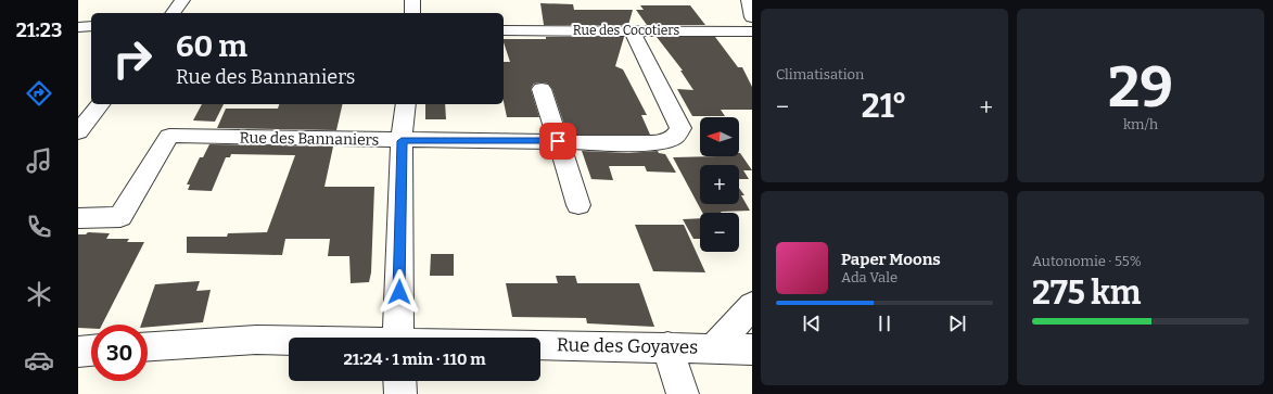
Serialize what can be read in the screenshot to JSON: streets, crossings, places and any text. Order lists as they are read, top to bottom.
{
  "streets": {
    "street": ["Rue des Cocotiers", "Rue des Bannaniers", "Rue des Goyaves"]
  },
  "crossings": [
    ["Rue des Cocotiers", "Rue des Bannaniers"]
  ],
  "north": "left",
  "page": {
    "tabs": "21:23",
    "tile": [
      "Climatisation",
      ["29", "km/h"],
      ["Autonomie · 55%", "275 km"]
    ],
    "turn": ["60 m", "Rue des Bannaniers"],
    "heat": ["−", "21°", "+"],
    "map_buttons": ["+", "−"],
    "song": ["Paper Moons", "Ada Vale"],
    "limit": "30",
    "trip": "21:24 · 1 min · 110 m"
  }
}
